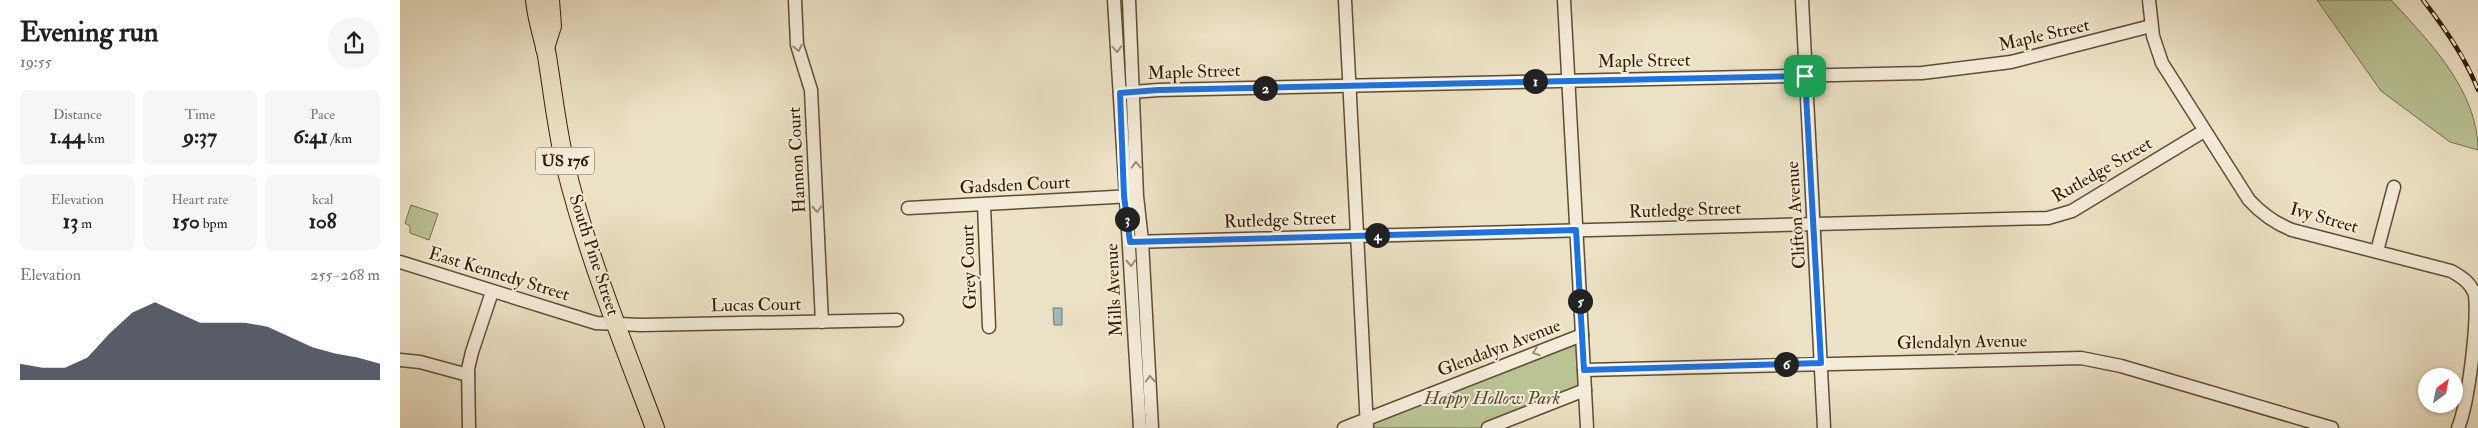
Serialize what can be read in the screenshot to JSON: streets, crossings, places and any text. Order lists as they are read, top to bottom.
{
  "streets": {
    "highway": ["US 176", "South Pine Street"],
    "street": [
      "Maple Street",
      "Hannon Court",
      "Rutledge Street",
      "Gadsden Court",
      "Clifton Avenue",
      "Ivy Street",
      "Grey Court",
      "East Kennedy Street",
      "Mills Avenue",
      "Lucas Court",
      "Glendalyn Avenue"
    ]
  },
  "crossings": [
    ["Maple Street", "Clifton Avenue"],
    ["Maple Street", "Ivy Street"],
    ["Maple Street", "Mills Avenue"],
    ["Hannon Court", "Lucas Court"],
    ["Rutledge Street", "Clifton Avenue"],
    ["Rutledge Street", "Ivy Street"],
    ["Rutledge Street", "Mills Avenue"],
    ["Gadsden Court", "Grey Court"],
    ["Gadsden Court", "Mills Avenue"],
    ["Clifton Avenue", "Glendalyn Avenue"],
    ["South Pine Street", "East Kennedy Street"],
    ["South Pine Street", "Lucas Court"],
    ["East Kennedy Street", "Lucas Court"]
  ],
  "one_way": ["Hannon Court"],
  "parks": ["Happy Hollow Park"],
  "north": "top right",
  "page": {
    "heading": ["Evening run", "19:55"],
    "pins": [
      "1",
      "2",
      "3",
      "4",
      "5",
      "6"
    ],
    "stats": [
      ["Distance", "1.44 km"],
      ["Time", "9:37"],
      ["Pace", "6:41 /km"],
      ["Elevation", "13 m"],
      ["Heart rate", "150 bpm"],
      ["kcal", "108"]
    ],
    "chart": ["Elevation", "255–268 m"]
  }
}
